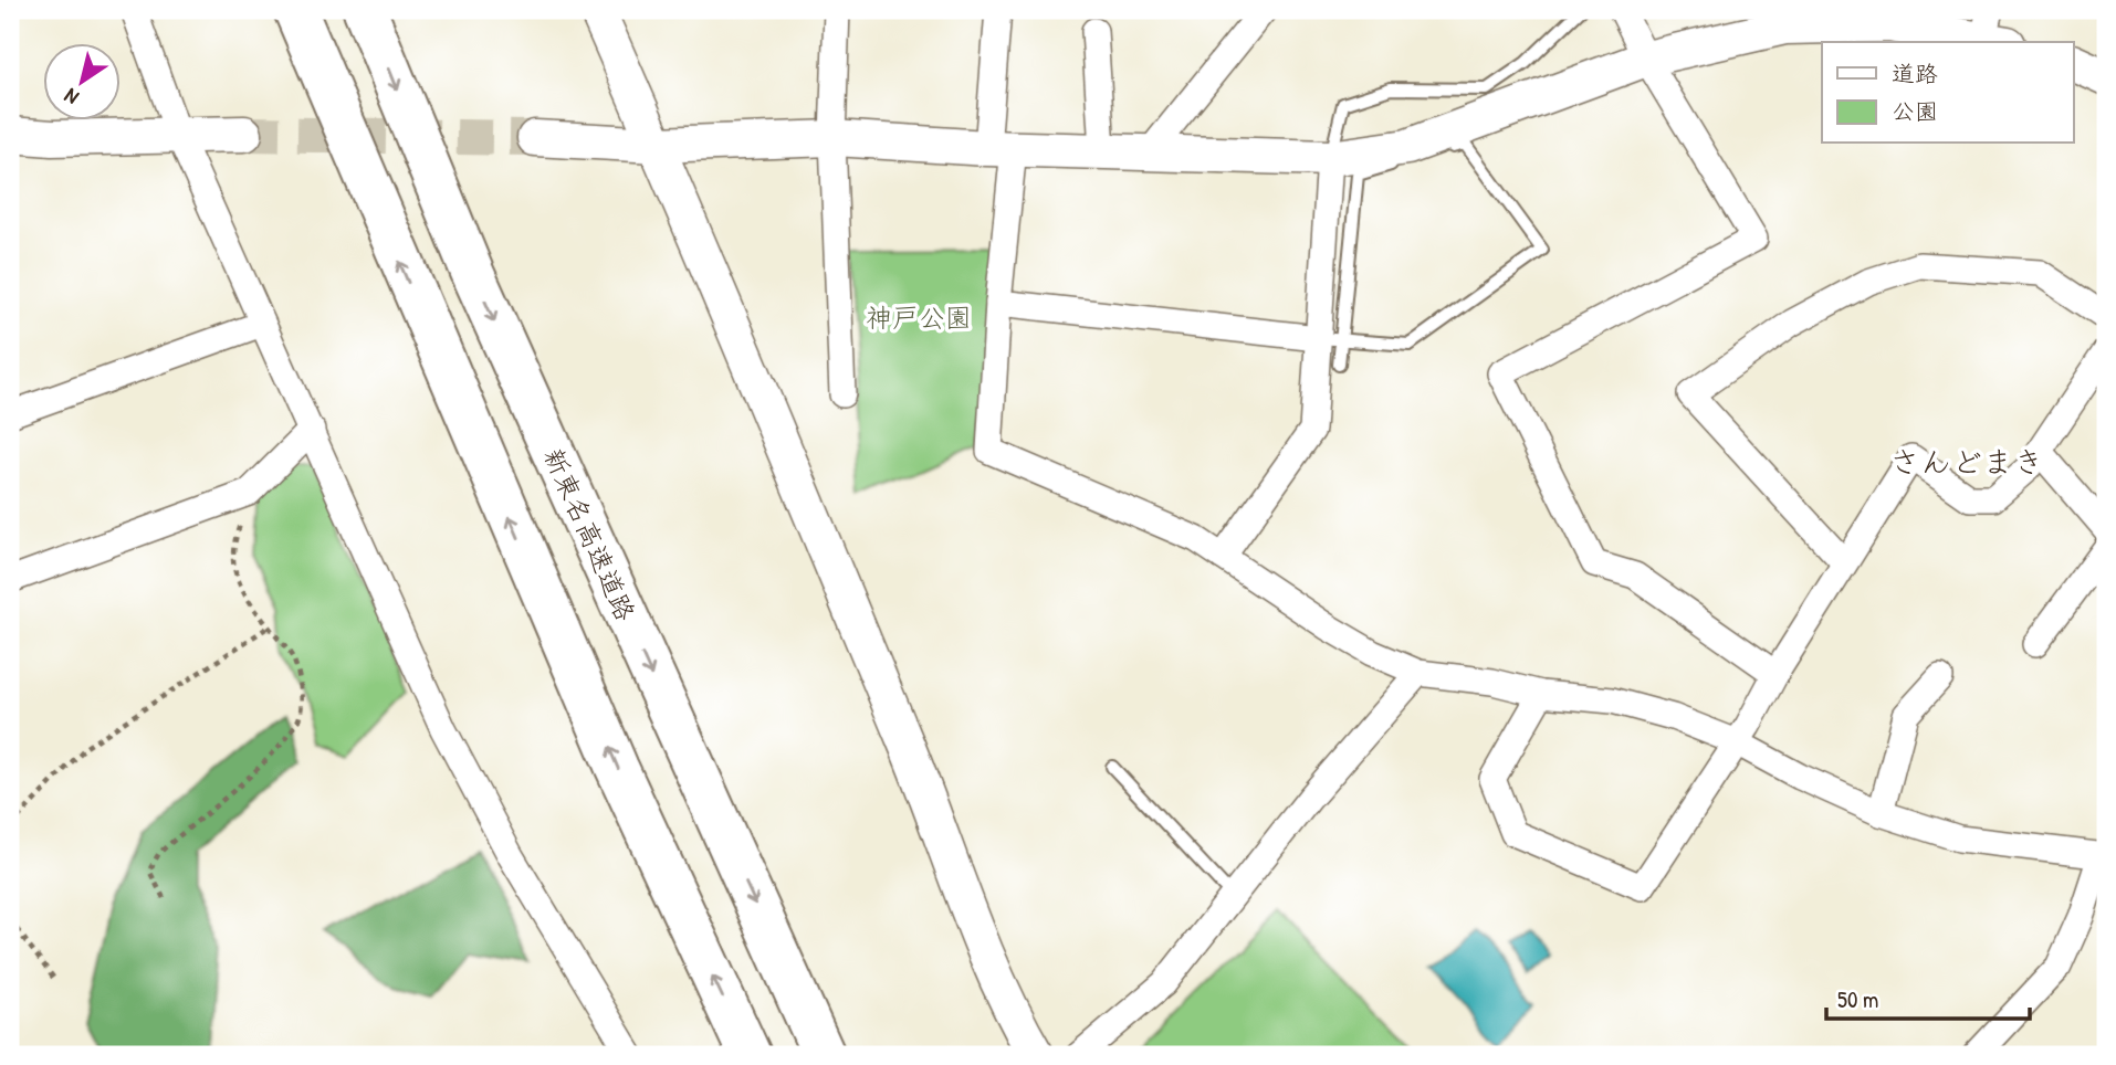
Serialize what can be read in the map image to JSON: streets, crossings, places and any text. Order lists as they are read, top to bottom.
{
  "streets": {
    "highway": ["新東名高速道路"]
  },
  "districts": ["さんどまき"],
  "parks": ["神戸公園"],
  "legend": ["道路", "公園"],
  "scale_bar": "50 m",
  "north": "bottom left"
}
